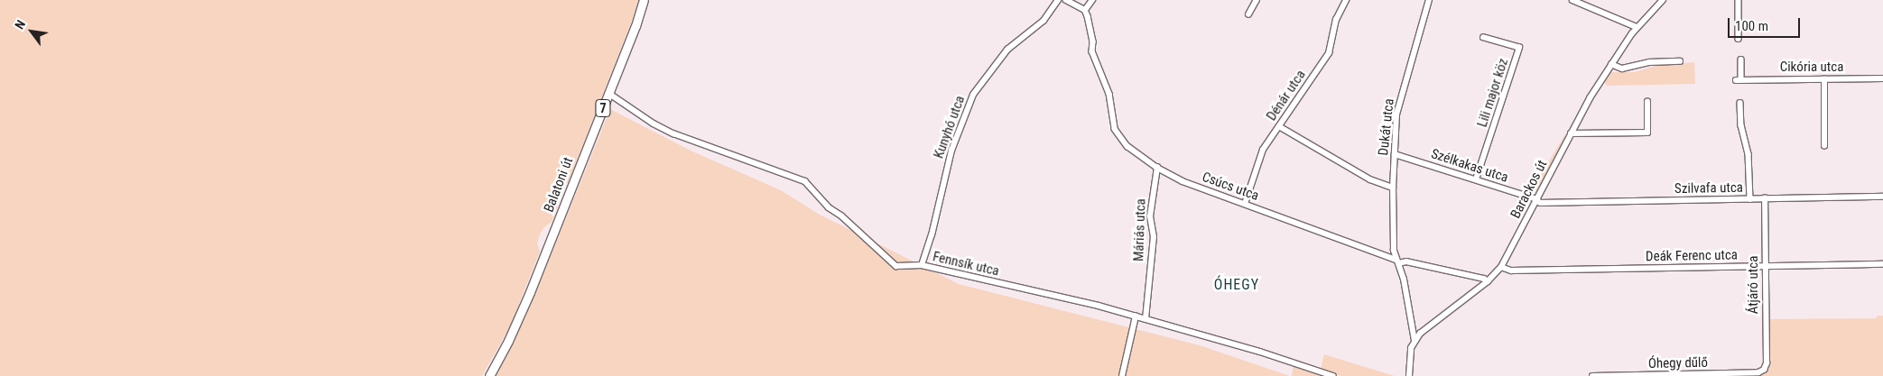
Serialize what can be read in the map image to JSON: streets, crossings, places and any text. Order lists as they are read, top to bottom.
{
  "streets": {
    "main road": ["7", "Balatoni út"],
    "street": [
      "Cikória utca",
      "Lili major köz",
      "Dénár utca",
      "Kunyhó utca",
      "Dukát utca",
      "Szélkakas utca",
      "Csúcs utca",
      "Szilvafa utca",
      "Barackos út",
      "Máriás utca",
      "Deák Ferenc utca",
      "Fennsík utca",
      "Átjáró utca",
      "Óhegy dűlő"
    ]
  },
  "crossings": [
    ["Lili major köz", "Szélkakas utca"],
    ["Dénár utca", "Csúcs utca"],
    ["Kunyhó utca", "Fennsík utca"],
    ["Dukát utca", "Szélkakas utca"],
    ["Dukát utca", "Csúcs utca"],
    ["Dukát utca", "Barackos út"],
    ["Szélkakas utca", "Szilvafa utca"],
    ["Szélkakas utca", "Barackos út"],
    ["Balatoni út", "Fennsík utca"],
    ["Csúcs utca", "Barackos út"],
    ["Csúcs utca", "Máriás utca"],
    ["Szilvafa utca", "Barackos út"],
    ["Szilvafa utca", "Átjáró utca"],
    ["Barackos út", "Deák Ferenc utca"],
    ["Máriás utca", "Fennsík utca"],
    ["Deák Ferenc utca", "Átjáró utca"],
    ["Átjáró utca", "Óhegy dűlő"]
  ],
  "districts": ["ÓHEGY"],
  "scale_bar": "100 m",
  "north": "top left"
}
